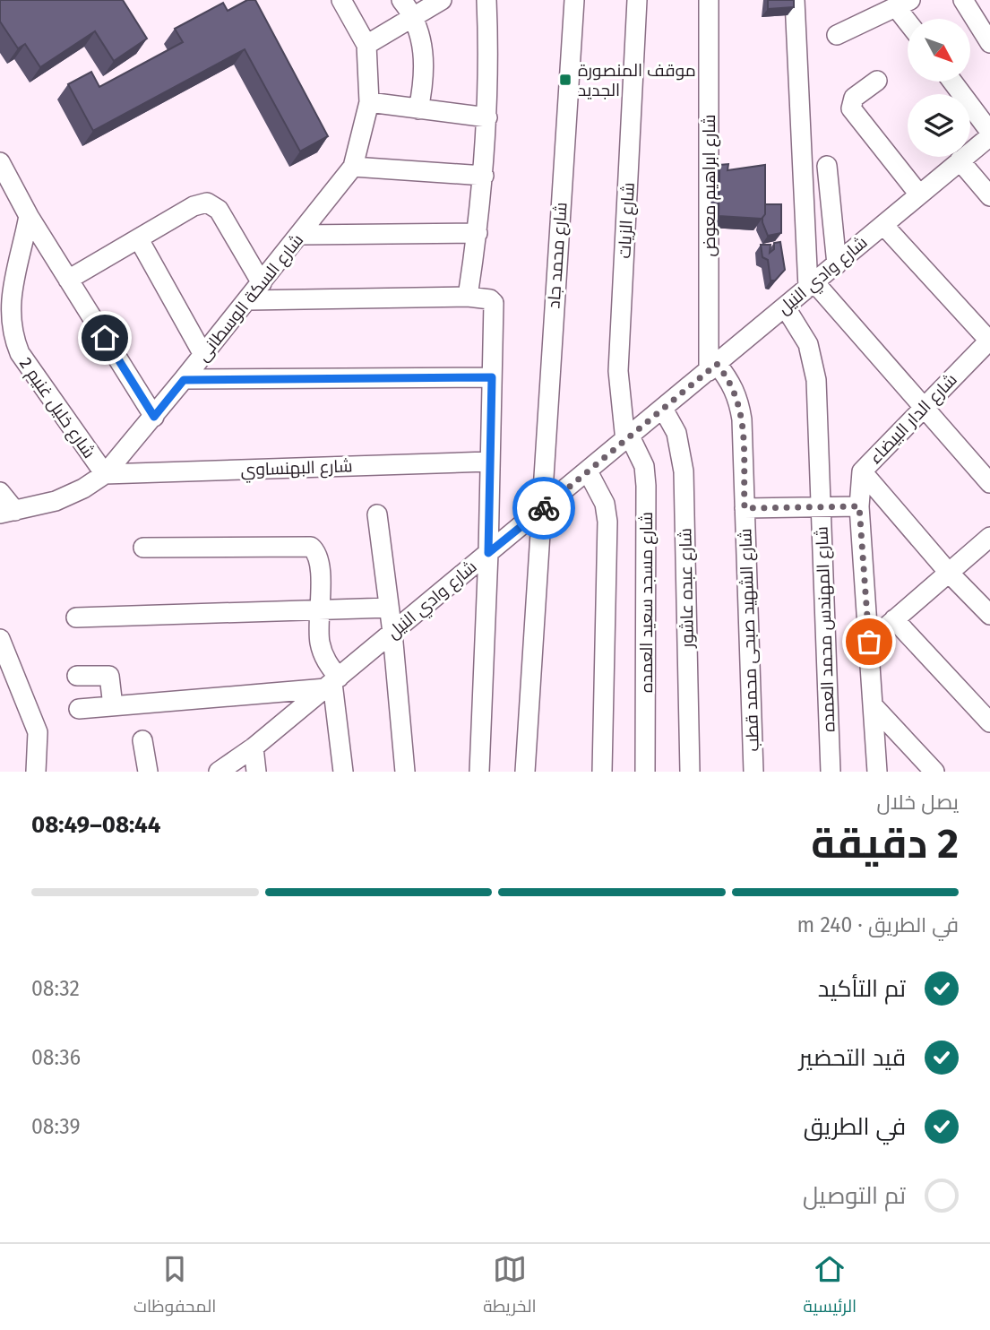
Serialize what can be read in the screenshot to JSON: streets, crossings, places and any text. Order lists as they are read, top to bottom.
{
  "streets": {
    "street": [
      "شارع ابراهيم معوض",
      "شارع الزيات",
      "شارع محمد جاد",
      "شارع وادي النيل",
      "شارع السكة الوسطانى",
      "شارع خليل غنيم 2",
      "شارع الدار البيضاء",
      "شارع البهنساوي",
      "شارع عبده عاشور",
      "شارع مسجد سعيد العمده",
      "شارع المهندس محمد العمده",
      "شارع الشهيد صبحى محمد قطب"
    ]
  },
  "crossings": [
    ["شارع ابراهيم معوض", "شارع وادي النيل"],
    ["شارع ابراهيم معوض", "شارع الشهيد صبحى محمد قطب"],
    ["شارع الزيات", "شارع وادي النيل"],
    ["شارع الزيات", "شارع مسجد سعيد العمده"],
    ["شارع محمد جاد", "شارع وادي النيل"],
    ["شارع وادي النيل", "شارع عبده عاشور"],
    ["شارع وادي النيل", "شارع مسجد سعيد العمده"],
    ["شارع وادي النيل", "شارع المهندس محمد العمده"],
    ["شارع وادي النيل", "شارع الشهيد صبحى محمد قطب"],
    ["شارع السكة الوسطانى", "شارع خليل غنيم 2"],
    ["شارع السكة الوسطانى", "شارع البهنساوي"],
    ["شارع خليل غنيم 2", "شارع البهنساوي"]
  ],
  "places": {
    "transit": ["موقف المنصورة الجديد"]
  },
  "north": "bottom right",
  "page": {
    "heading": ["2 دقيقة", "يصل خلال", "08:44–08:49"],
    "bar": "في الطريق · 240 m",
    "list": [
      ["تم التأكيد", "08:32"],
      ["قيد التحضير", "08:36"],
      ["في الطريق", "08:39"],
      "تم التوصيل"
    ],
    "tabs": ["الرئيسية", "الخريطة", "المحفوظات"]
  }
}
